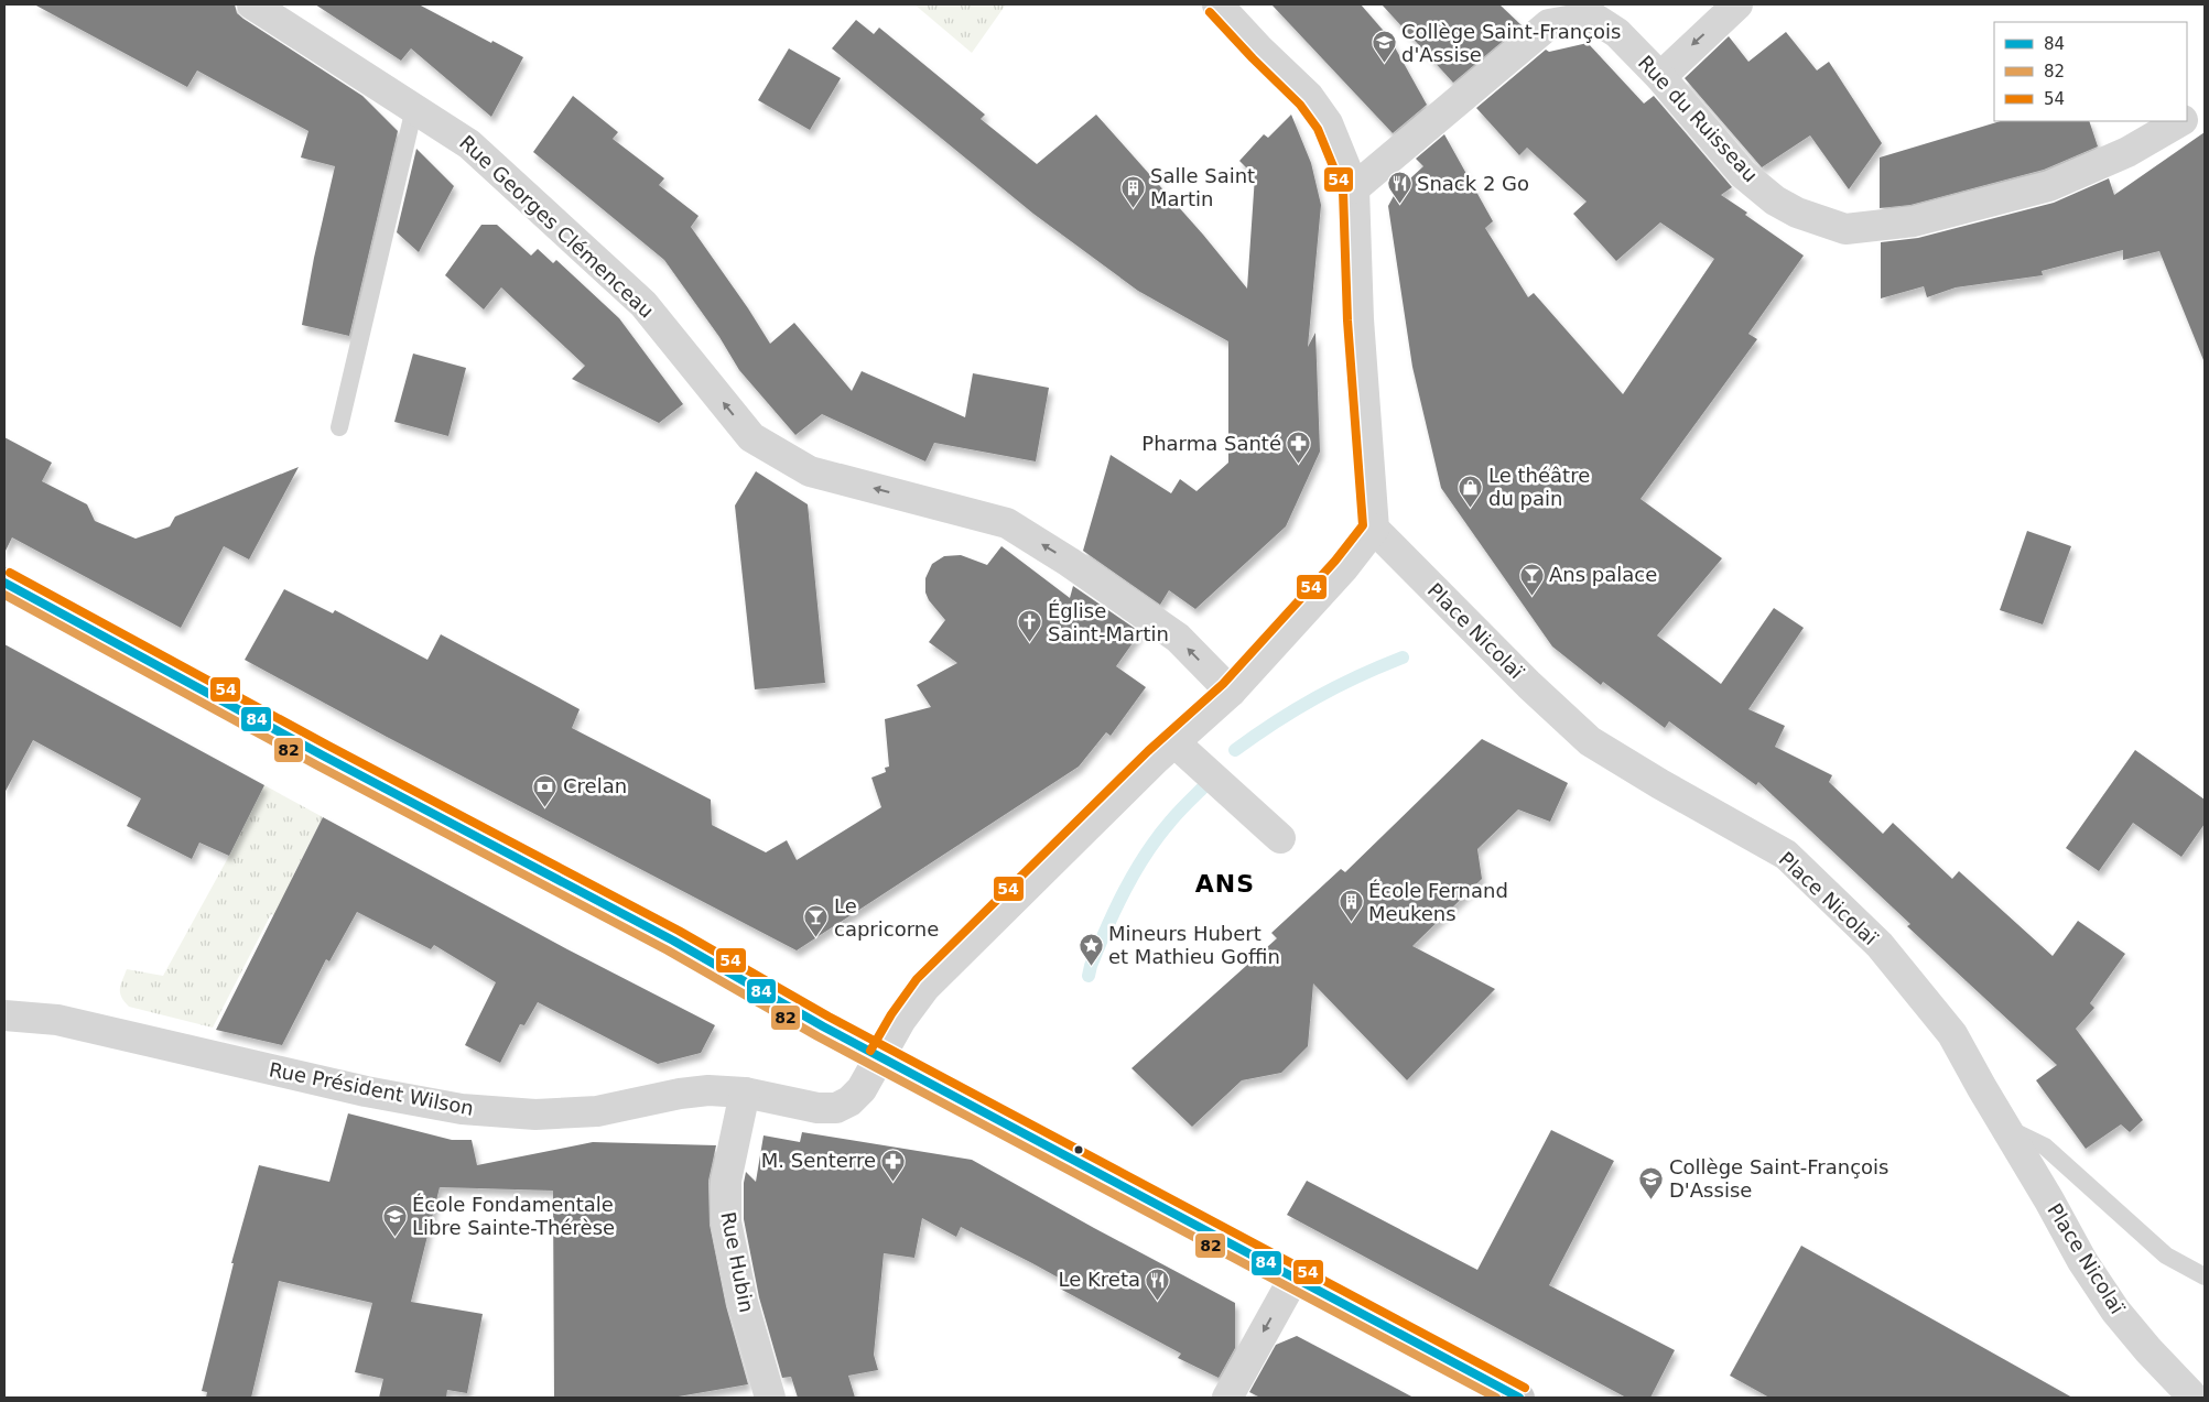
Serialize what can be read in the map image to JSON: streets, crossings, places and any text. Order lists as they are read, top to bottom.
{
  "streets": {
    "street": [
      "Rue du Ruisseau",
      "Rue Georges Clémenceau",
      "Place Nicolaï",
      "Rue Président Wilson",
      "Rue Hubin"
    ]
  },
  "crossings": [
    ["Rue Président Wilson", "Rue Hubin"]
  ],
  "one_way": ["Rue Georges Clémenceau"],
  "districts": ["ANS"],
  "places": {
    "school or university": ["Collège Saint-François d'Assise", "Collège Saint-François D'Assise", "École Fondamentale Libre Sainte-Thérèse"],
    "restaurant": ["Snack 2 Go", "Le Kreta"],
    "building": ["Salle Saint Martin", "École Fernand Meukens"],
    "pharmacy": ["Pharma Santé", "M. Senterre"],
    "shop": ["Le théâtre du pain"],
    "bar": ["Ans palace", "Le capricorne"],
    "church": ["Église Saint-Martin"],
    "bank": ["Crelan"],
    "place": ["Mineurs Hubert et Mathieu Goffin"]
  },
  "lines": ["transit line 54", "transit line 84", "transit line 82"],
  "legend": ["84", "82", "54"]
}
